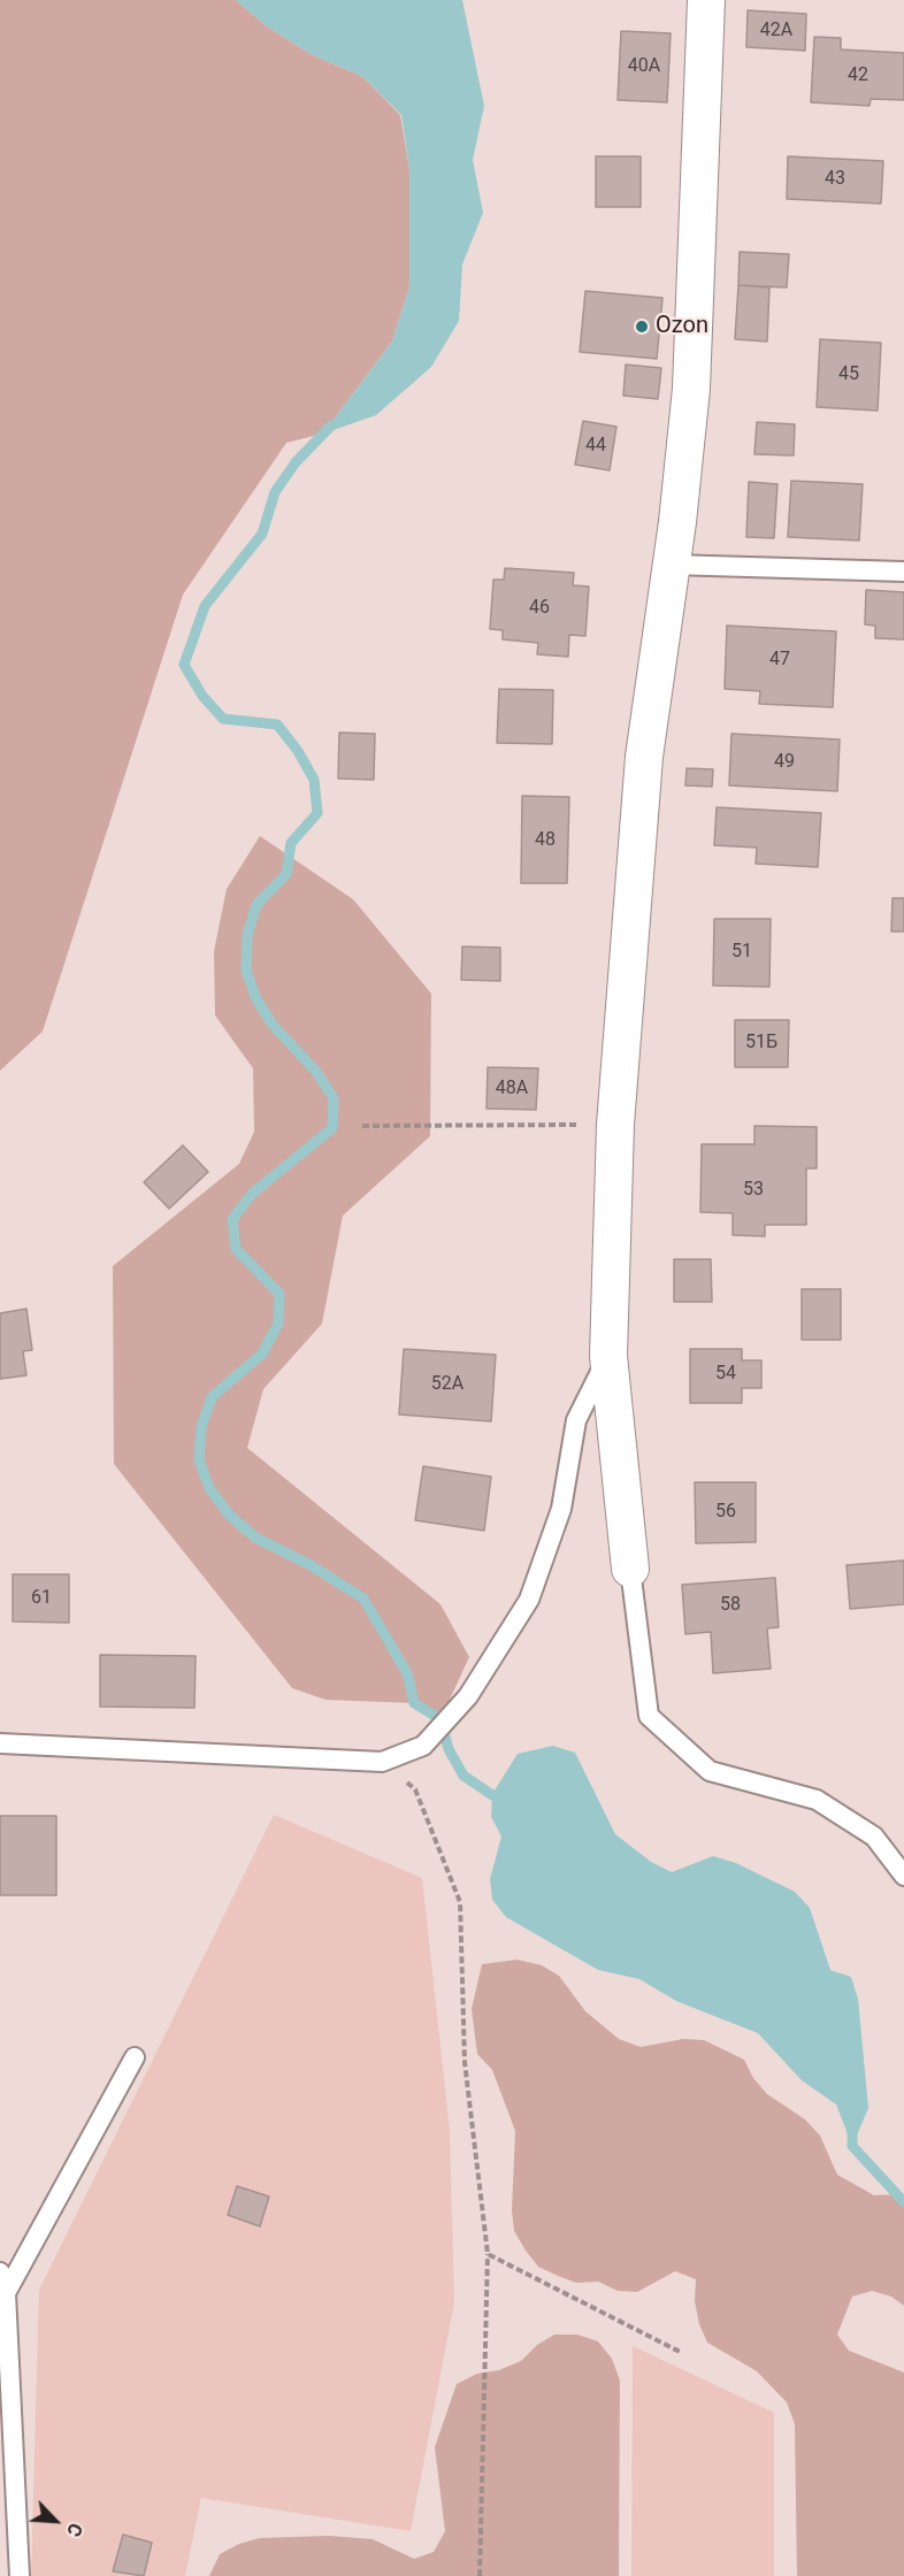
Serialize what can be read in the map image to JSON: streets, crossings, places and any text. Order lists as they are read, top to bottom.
{
  "places": ["Ozon"],
  "house_numbers": [
    "42А",
    "40А",
    "42",
    "43",
    "45",
    "44",
    "46",
    "47",
    "49",
    "48",
    "51",
    "51Б",
    "48А",
    "53",
    "54",
    "52А",
    "56",
    "61",
    "58"
  ],
  "north": "bottom right"
}
